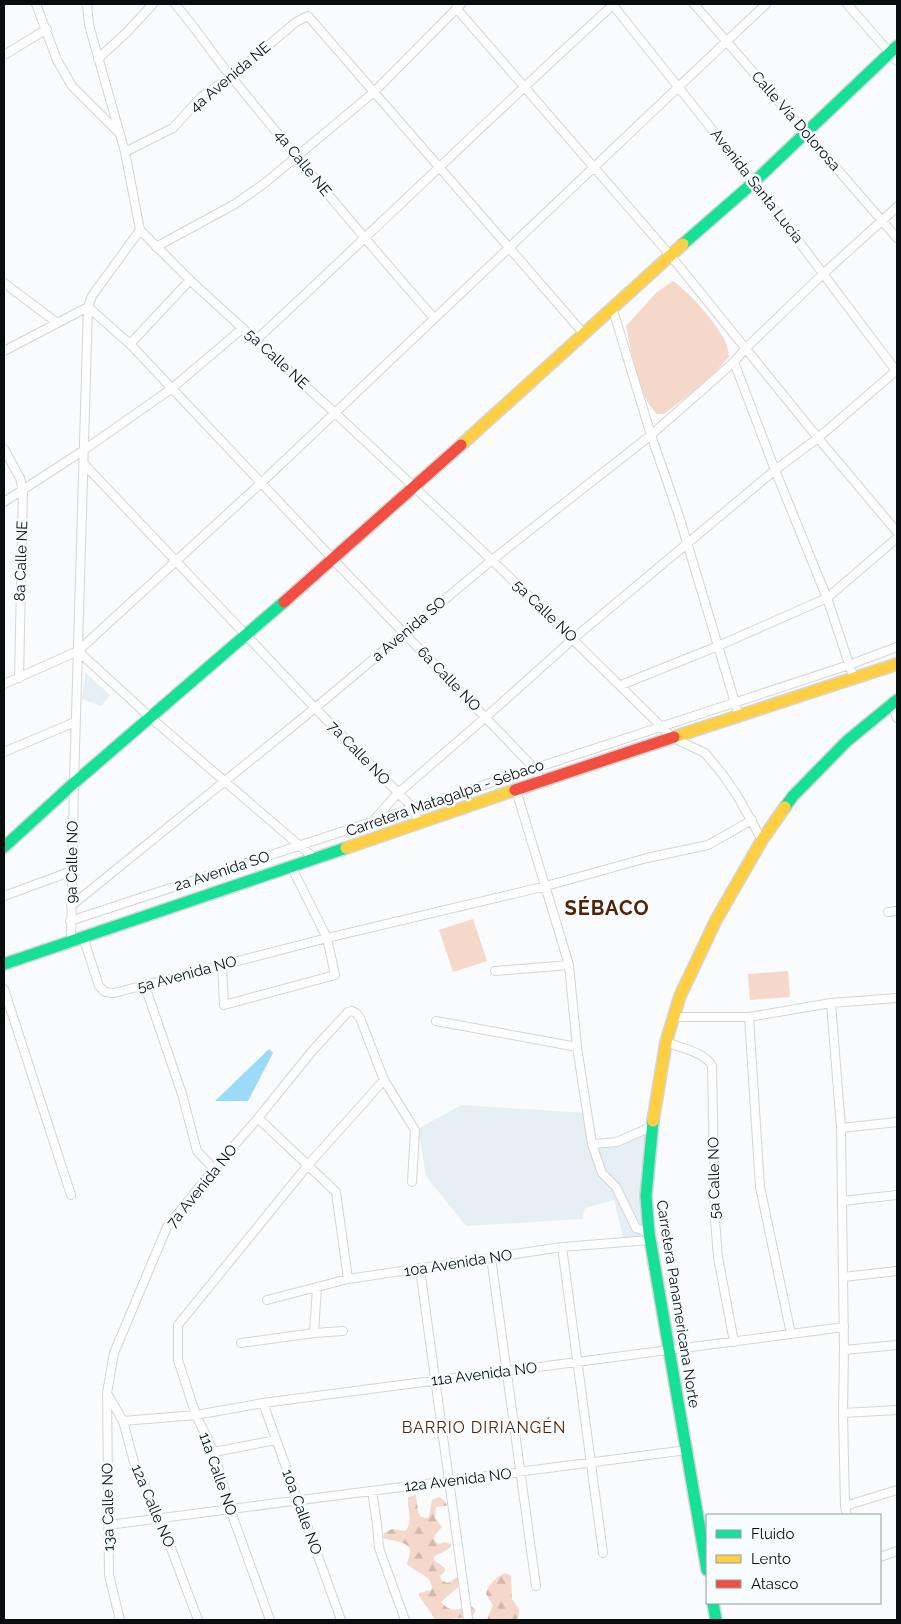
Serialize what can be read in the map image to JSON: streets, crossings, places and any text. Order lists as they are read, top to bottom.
{
  "streets": {
    "main road": ["Carretera Matagalpa - Sébaco", "Carretera Panamericana Norte"],
    "street": [
      "4a Avenida NE",
      "Calle Vía Dolorosa",
      "4a Calle NE",
      "Avenida Santa Lucía",
      "5a Calle NE",
      "8a Calle NE",
      "5a Calle NO",
      "a Avenida SO",
      "6a Calle NO",
      "7a Calle NO",
      "9a Calle NO",
      "2a Avenida SO",
      "5a Avenida NO",
      "7a Avenida NO",
      "10a Avenida NO",
      "11a Avenida NO",
      "11a Calle NO",
      "12a Avenida NO",
      "12a Calle NO",
      "13a Calle NO",
      "10a Calle NO"
    ]
  },
  "crossings": [
    ["4a Avenida NE", "4a Calle NE"],
    ["Calle Vía Dolorosa", "a Avenida SO"],
    ["Avenida Santa Lucía", "a Avenida SO"],
    ["5a Calle NE", "5a Calle NO"],
    ["5a Calle NO", "a Avenida SO"],
    ["5a Calle NO", "Carretera Matagalpa - Sébaco"],
    ["5a Calle NO", "2a Avenida SO"],
    ["5a Calle NO", "5a Avenida NO"],
    ["5a Calle NO", "Carretera Panamericana Norte"],
    ["5a Calle NO", "11a Avenida NO"],
    ["a Avenida SO", "6a Calle NO"],
    ["a Avenida SO", "7a Calle NO"],
    ["a Avenida SO", "9a Calle NO"],
    ["6a Calle NO", "Carretera Matagalpa - Sébaco"],
    ["6a Calle NO", "9a Calle NO"],
    ["6a Calle NO", "2a Avenida SO"],
    ["7a Calle NO", "Carretera Matagalpa - Sébaco"],
    ["7a Calle NO", "9a Calle NO"],
    ["7a Calle NO", "2a Avenida SO"],
    ["Carretera Matagalpa - Sébaco", "9a Calle NO"],
    ["Carretera Matagalpa - Sébaco", "5a Avenida NO"],
    ["9a Calle NO", "2a Avenida SO"],
    ["7a Avenida NO", "12a Calle NO"],
    ["7a Avenida NO", "13a Calle NO"],
    ["10a Avenida NO", "Carretera Panamericana Norte"],
    ["Carretera Panamericana Norte", "11a Avenida NO"],
    ["Carretera Panamericana Norte", "12a Avenida NO"],
    ["11a Avenida NO", "11a Calle NO"],
    ["11a Avenida NO", "12a Calle NO"],
    ["11a Avenida NO", "10a Calle NO"],
    ["11a Calle NO", "12a Avenida NO"],
    ["12a Avenida NO", "12a Calle NO"],
    ["12a Avenida NO", "13a Calle NO"],
    ["12a Avenida NO", "10a Calle NO"],
    ["12a Calle NO", "13a Calle NO"]
  ],
  "districts": ["SÉBACO", "BARRIO DIRIANGÉN"],
  "legend": ["Fluido", "Lento", "Atasco"]
}
